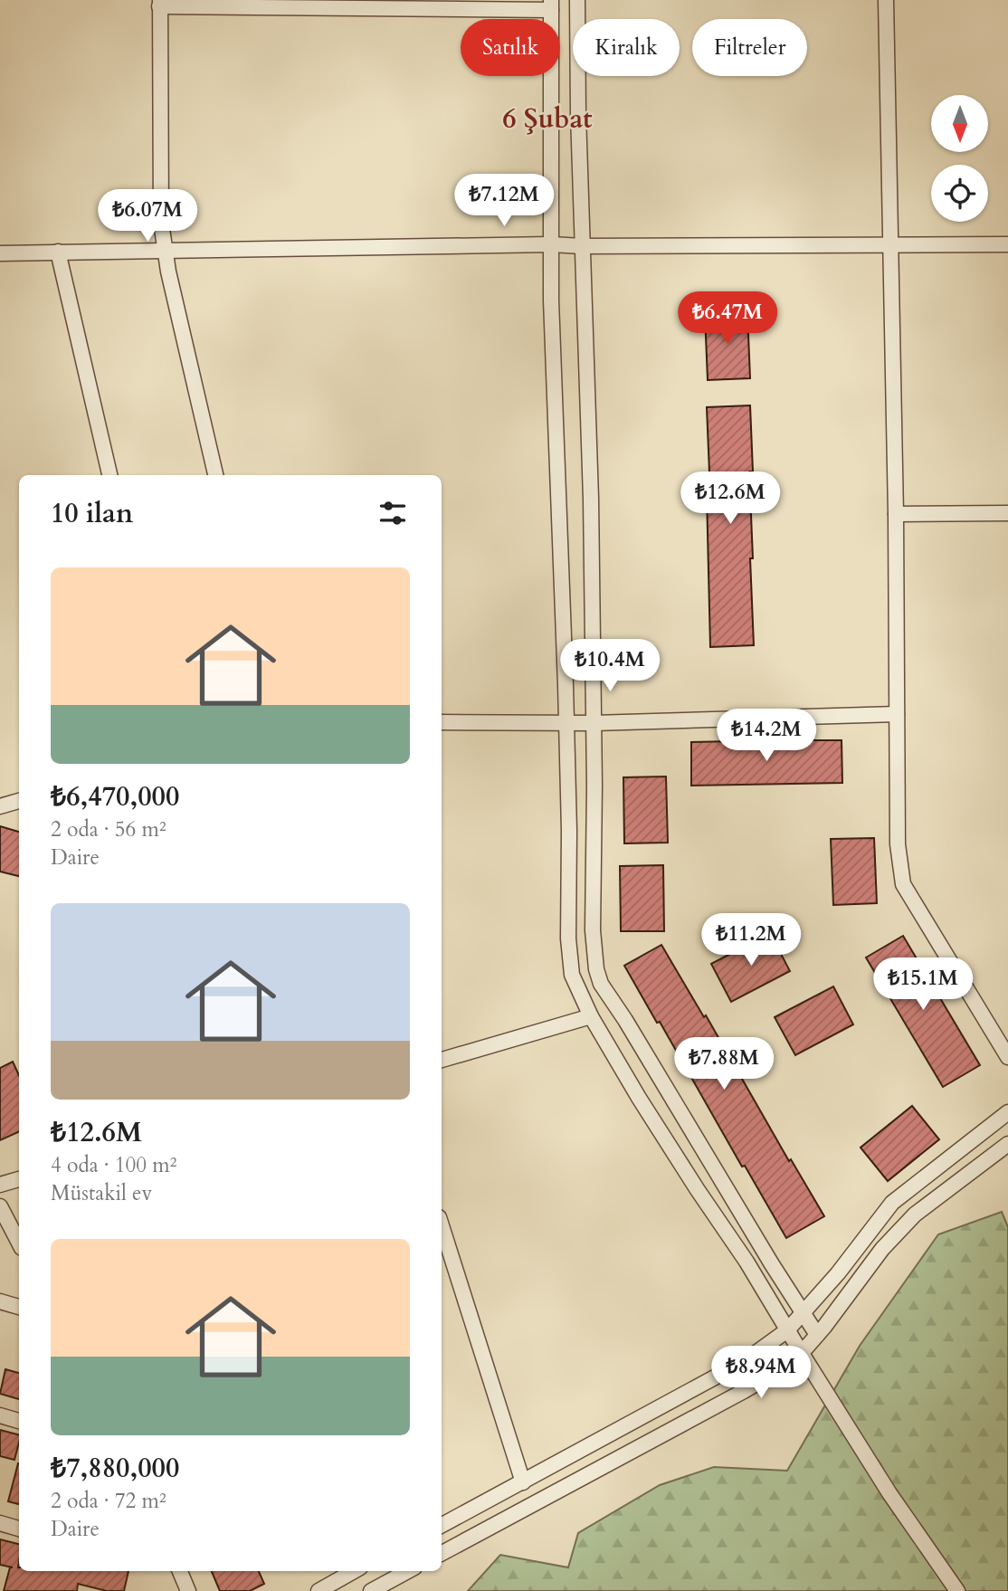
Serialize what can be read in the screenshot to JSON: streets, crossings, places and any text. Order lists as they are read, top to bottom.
{
  "districts": ["6 Şubat"],
  "north": "bottom",
  "page": {
    "chip": ["Satılık", "Kiralık", "Filtreler"],
    "price": [
      "₺7.12M",
      "₺6.07M",
      "₺6.47M",
      "₺12.6M",
      "₺10.4M",
      "₺14.2M",
      "₺11.2M",
      "₺15.1M",
      "₺7.88M",
      "₺8.94M"
    ],
    "heading": "10 ilan",
    "list": [
      {
        "name": "₺6,470,000",
        "note": "2 oda · 56 m² · Daire"
      },
      {
        "name": "₺12.6M",
        "note": "4 oda · 100 m² · Müstakil ev"
      },
      {
        "name": "₺7,880,000",
        "note": "2 oda · 72 m² · Daire"
      }
    ]
  }
}
